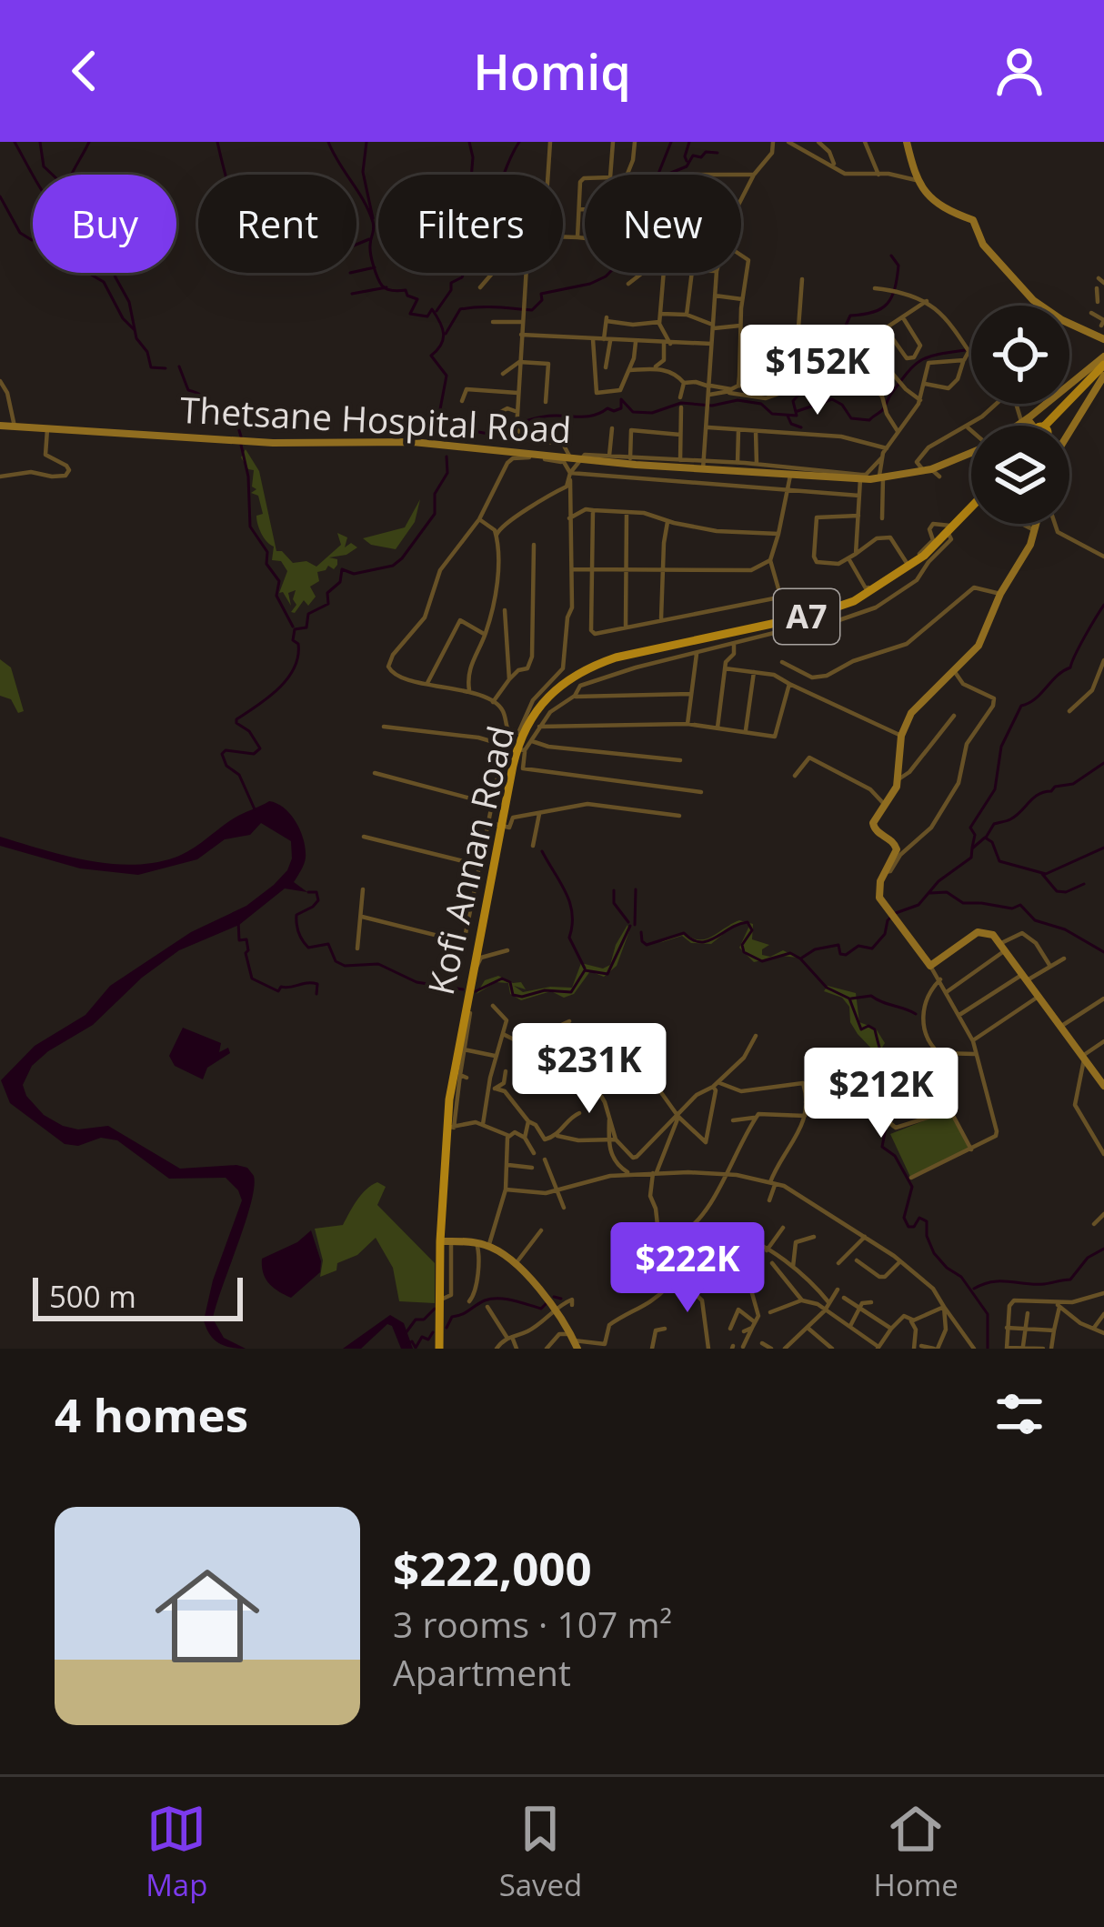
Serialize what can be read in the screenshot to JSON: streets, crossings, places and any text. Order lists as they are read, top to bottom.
{
  "streets": {
    "main road": ["Thetsane Hospital Road", "A7", "Kofi Annan Road"]
  },
  "scale_bar": "500 m",
  "page": {
    "header": "Homiq",
    "chip": [
      "Buy",
      "Rent",
      "Filters",
      "New"
    ],
    "price": [
      "$152K",
      "$231K",
      "$212K",
      "$222K"
    ],
    "scale": "500 m",
    "heading": "4 homes",
    "list": [
      {
        "name": "$222,000",
        "note": "3 rooms · 107 m² · Apartment"
      }
    ],
    "tabs": ["Map", "Saved", "Home"]
  }
}
